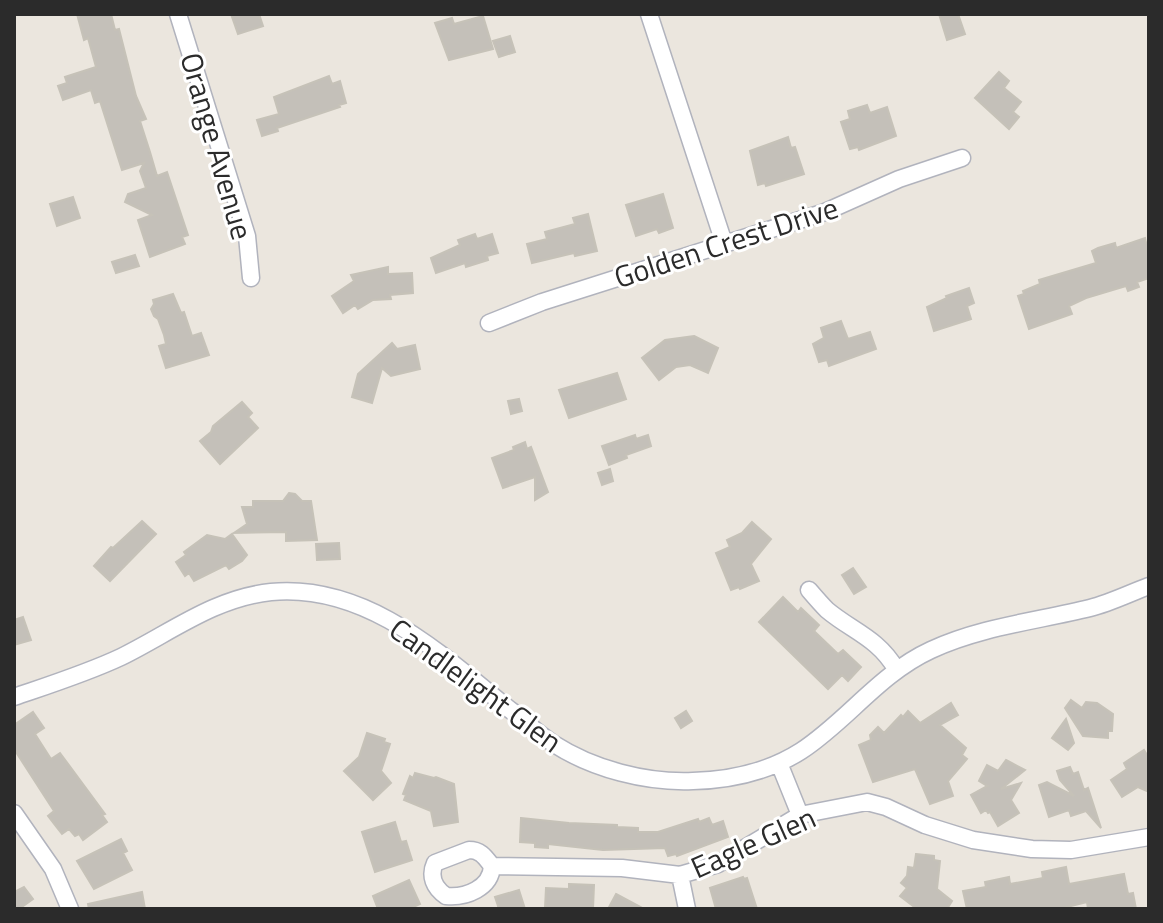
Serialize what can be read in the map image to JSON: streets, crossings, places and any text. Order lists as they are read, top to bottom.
{
  "streets": {
    "street": [
      "Orange Avenue",
      "Golden Crest Drive",
      "Candlelight Glen",
      "Eagle Glen"
    ]
  }
}
